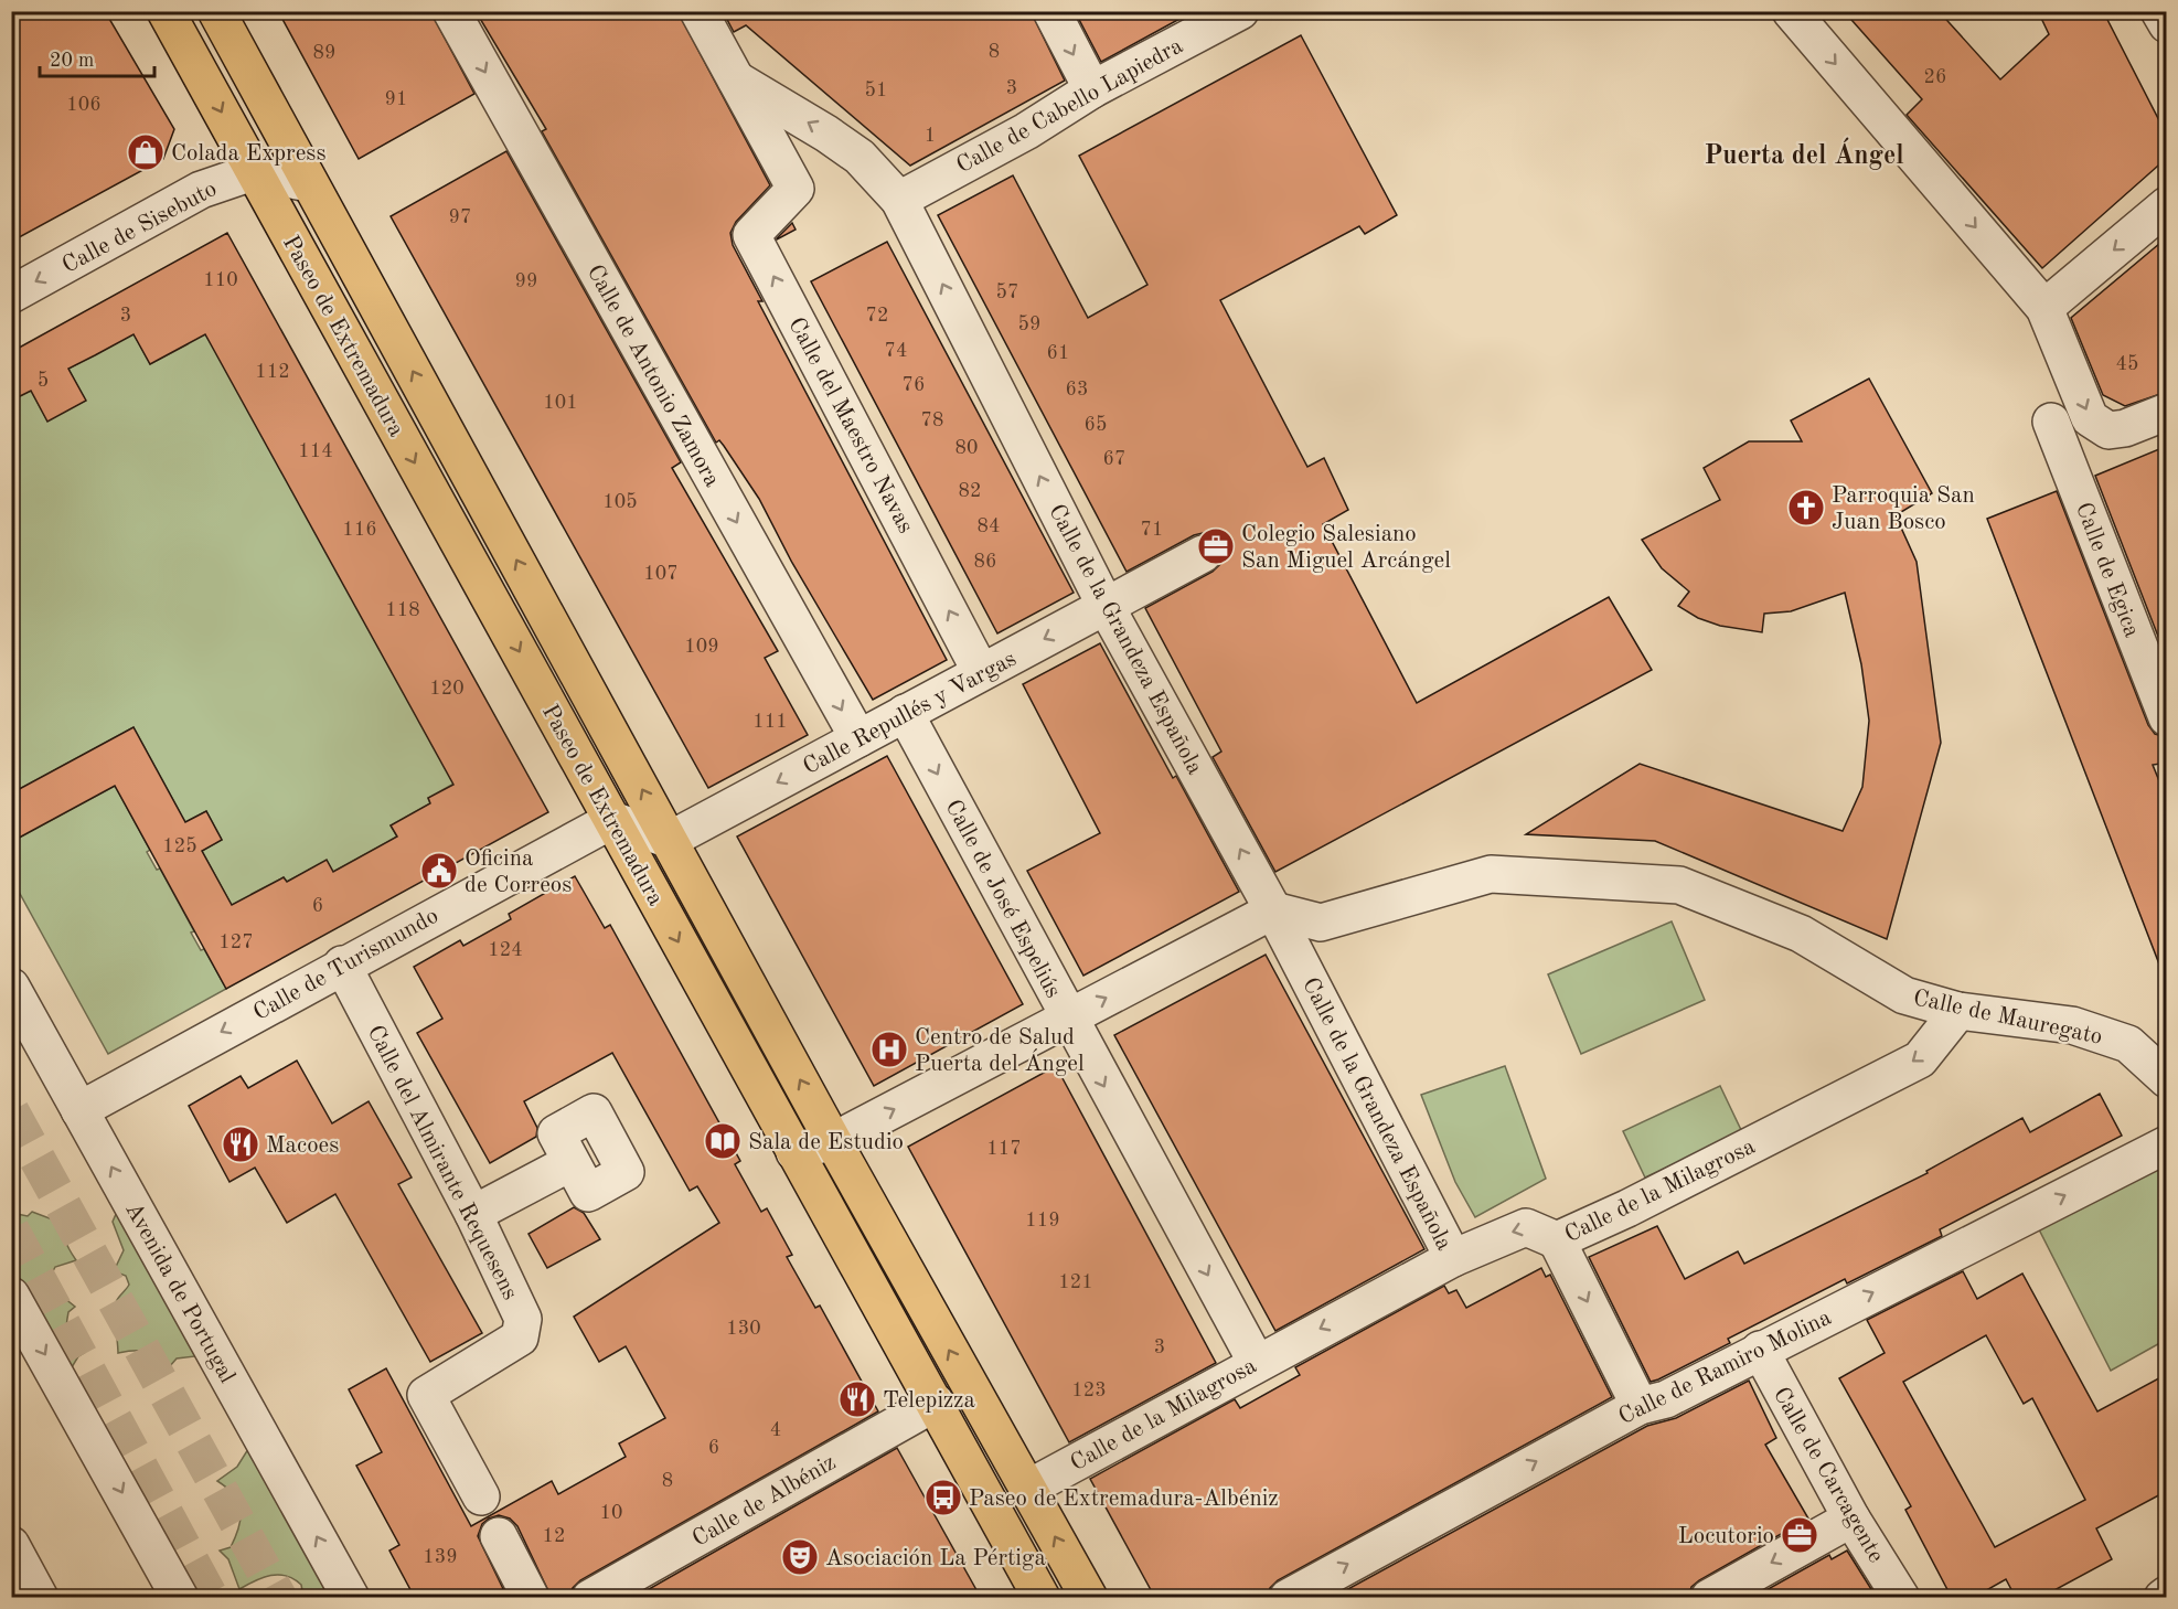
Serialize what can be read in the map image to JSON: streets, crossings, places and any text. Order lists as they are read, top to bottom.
{
  "streets": {
    "main road": ["Paseo de Extremadura"],
    "street": [
      "Calle de Cabello Lapiedra",
      "Calle de Sisebuto",
      "Calle de Antonio Zamora",
      "Calle del Maestro Navas",
      "Calle de Egica",
      "Calle de la Grandeza Española",
      "Calle Repullés y Vargas",
      "Calle de José Espeliús",
      "Calle de Turismundo",
      "Calle de Mauregato",
      "Calle del Almirante Requesens",
      "Calle de la Milagrosa",
      "Avenida de Portugal",
      "Calle de Ramiro Molina",
      "Calle de Carcagente",
      "Calle de Albéniz"
    ]
  },
  "crossings": [
    ["Calle de Cabello Lapiedra", "Calle de la Grandeza Española"],
    ["Calle de Sisebuto", "Paseo de Extremadura"],
    ["Paseo de Extremadura", "Calle Repullés y Vargas"],
    ["Paseo de Extremadura", "Calle de Turismundo"],
    ["Paseo de Extremadura", "Calle de la Milagrosa"],
    ["Paseo de Extremadura", "Calle de Albéniz"],
    ["Calle de Antonio Zamora", "Calle Repullés y Vargas"],
    ["Calle del Maestro Navas", "Calle de la Grandeza Española"],
    ["Calle del Maestro Navas", "Calle Repullés y Vargas"],
    ["Calle de la Grandeza Española", "Calle Repullés y Vargas"],
    ["Calle de la Grandeza Española", "Calle de Mauregato"],
    ["Calle de la Grandeza Española", "Calle de la Milagrosa"],
    ["Calle Repullés y Vargas", "Calle de José Espeliús"],
    ["Calle de José Espeliús", "Calle de la Milagrosa"],
    ["Calle de Turismundo", "Calle del Almirante Requesens"],
    ["Calle de Turismundo", "Avenida de Portugal"],
    ["Calle de Mauregato", "Calle de la Milagrosa"],
    ["Calle de Ramiro Molina", "Calle de Carcagente"]
  ],
  "one_way": [
    "Calle de Sisebuto",
    "Calle de Antonio Zamora",
    "Calle del Maestro Navas",
    "Calle de la Grandeza Española",
    "Calle Repullés y Vargas",
    "Calle de José Espeliús",
    "Calle de Turismundo",
    "Calle de la Milagrosa",
    "Calle de Ramiro Molina"
  ],
  "districts": ["Puerta del Ángel"],
  "places": {
    "shop": ["Colada Express"],
    "church": ["Parroquia San Juan Bosco"],
    "office": ["Colegio Salesiano San Miguel Arcángel", "Locutorio"],
    "public building": ["Oficina de Correos"],
    "hospital": ["Centro de Salud Puerta del Ángel"],
    "library": ["Sala de Estudio"],
    "restaurant": ["Macoes", "Telepizza"],
    "bus stop": ["Paseo de Extremadura-Albéniz"],
    "theatre": ["Asociación La Pértiga"]
  },
  "house_numbers": [
    "8",
    "89",
    "26",
    "3",
    "51",
    "91",
    "106",
    "1",
    "97",
    "110",
    "99",
    "57",
    "3",
    "72",
    "59",
    "74",
    "61",
    "45",
    "112",
    "5",
    "76",
    "63",
    "101",
    "78",
    "65",
    "80",
    "114",
    "67",
    "82",
    "105",
    "84",
    "116",
    "71",
    "86",
    "107",
    "118",
    "109",
    "120",
    "111",
    "125",
    "6",
    "127",
    "124",
    "117",
    "119",
    "121",
    "130",
    "3",
    "123",
    "4",
    "6",
    "8",
    "10",
    "12",
    "139"
  ],
  "scale_bar": "20 m"
}
